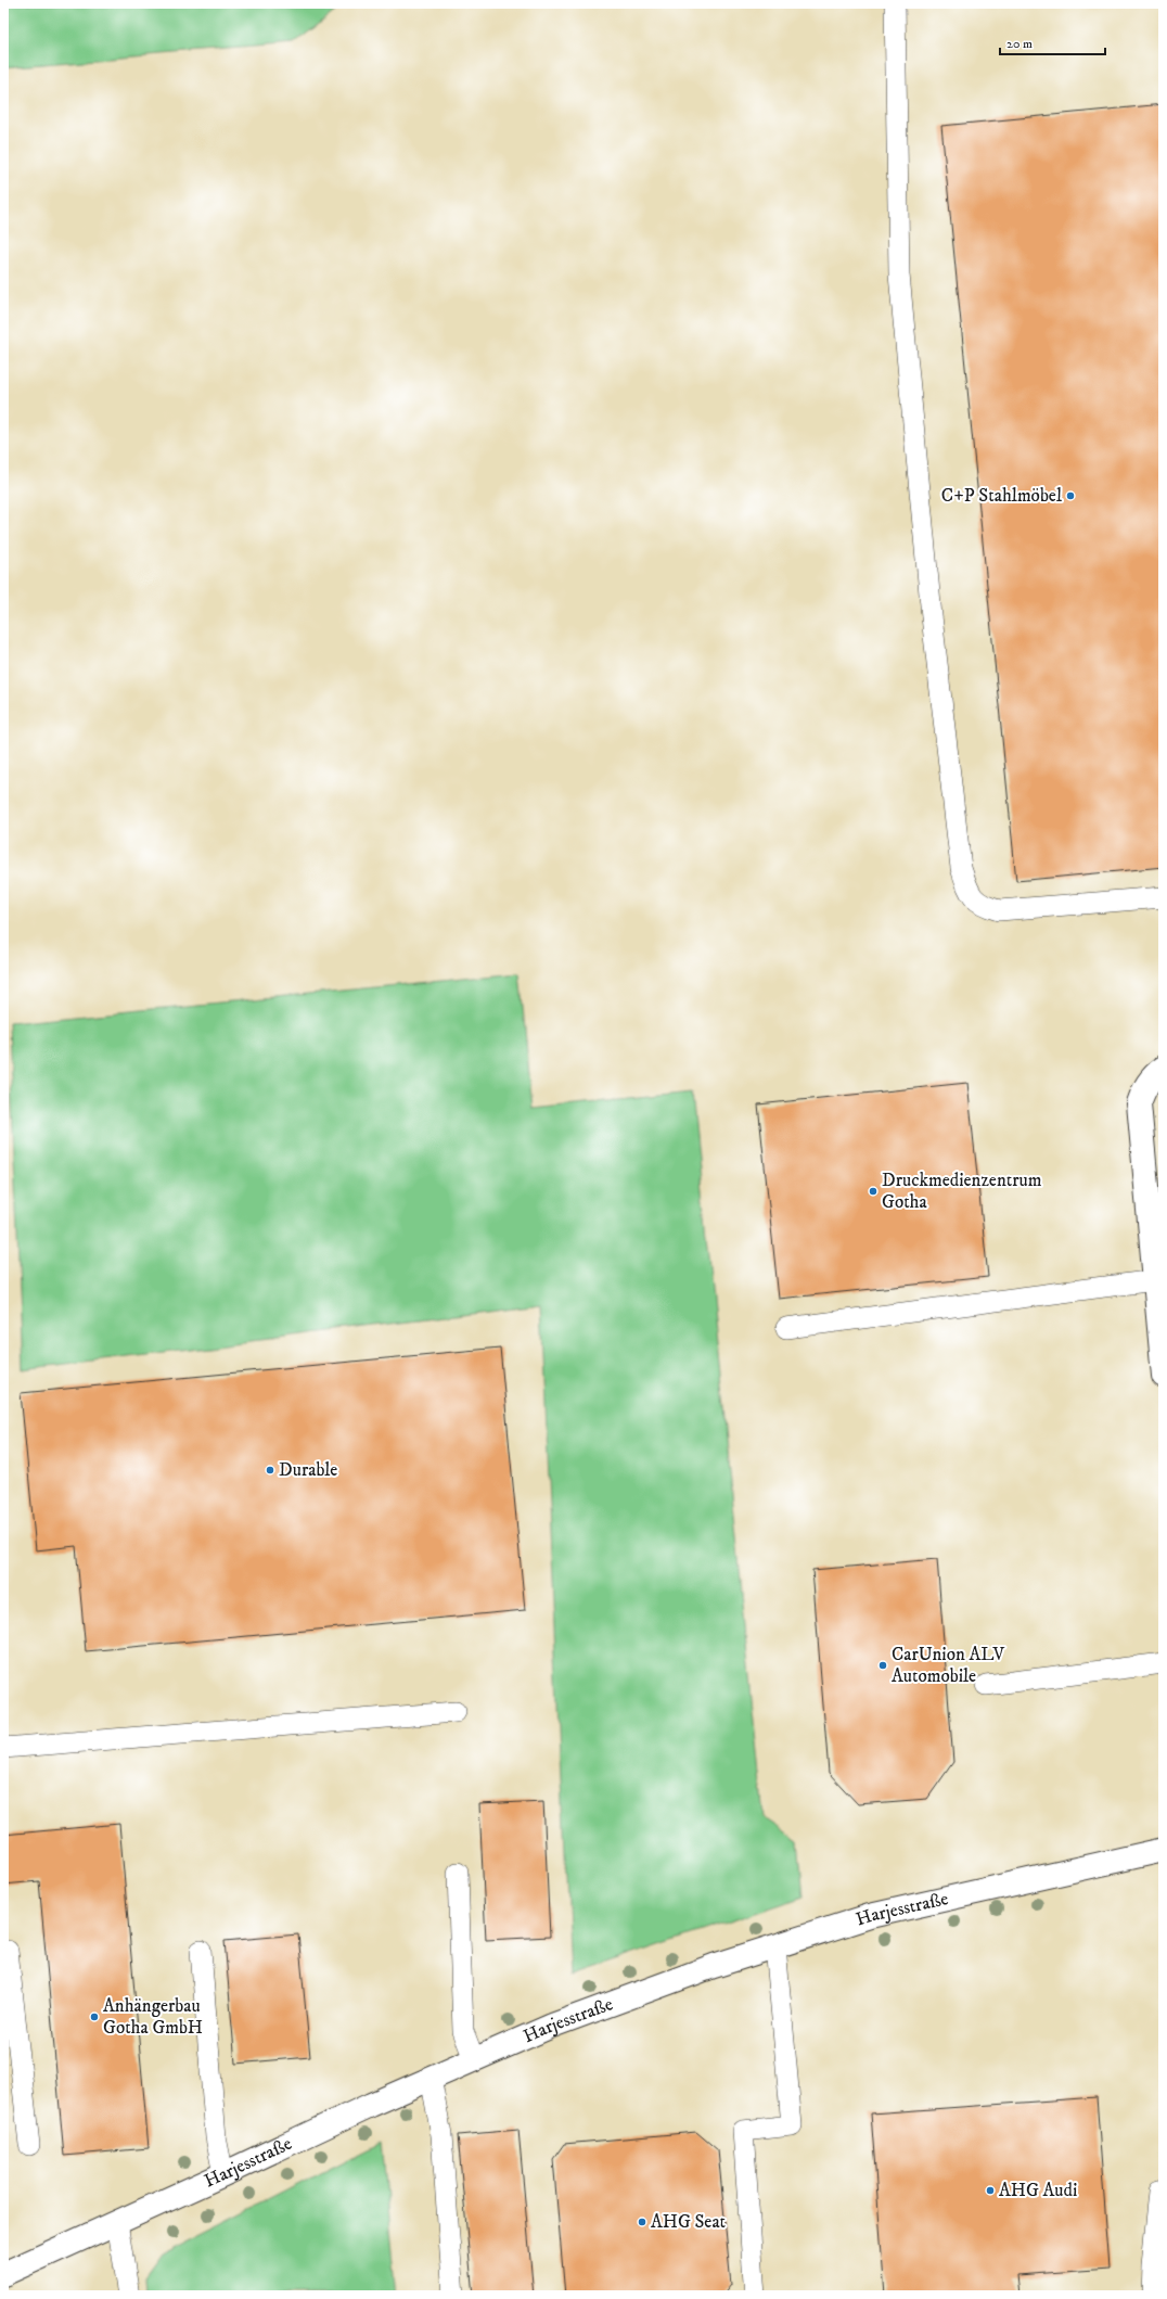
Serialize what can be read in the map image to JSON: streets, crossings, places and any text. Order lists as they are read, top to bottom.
{
  "streets": {
    "street": ["Harjesstraße"]
  },
  "places": [
    "C+P Stahlmöbel",
    "Druckmedienzentrum Gotha",
    "Durable",
    "CarUnion ALV Automobile",
    "Anhängerbau Gotha GmbH",
    "AHG Audi",
    "AHG Seat"
  ],
  "scale_bar": "20 m"
}
